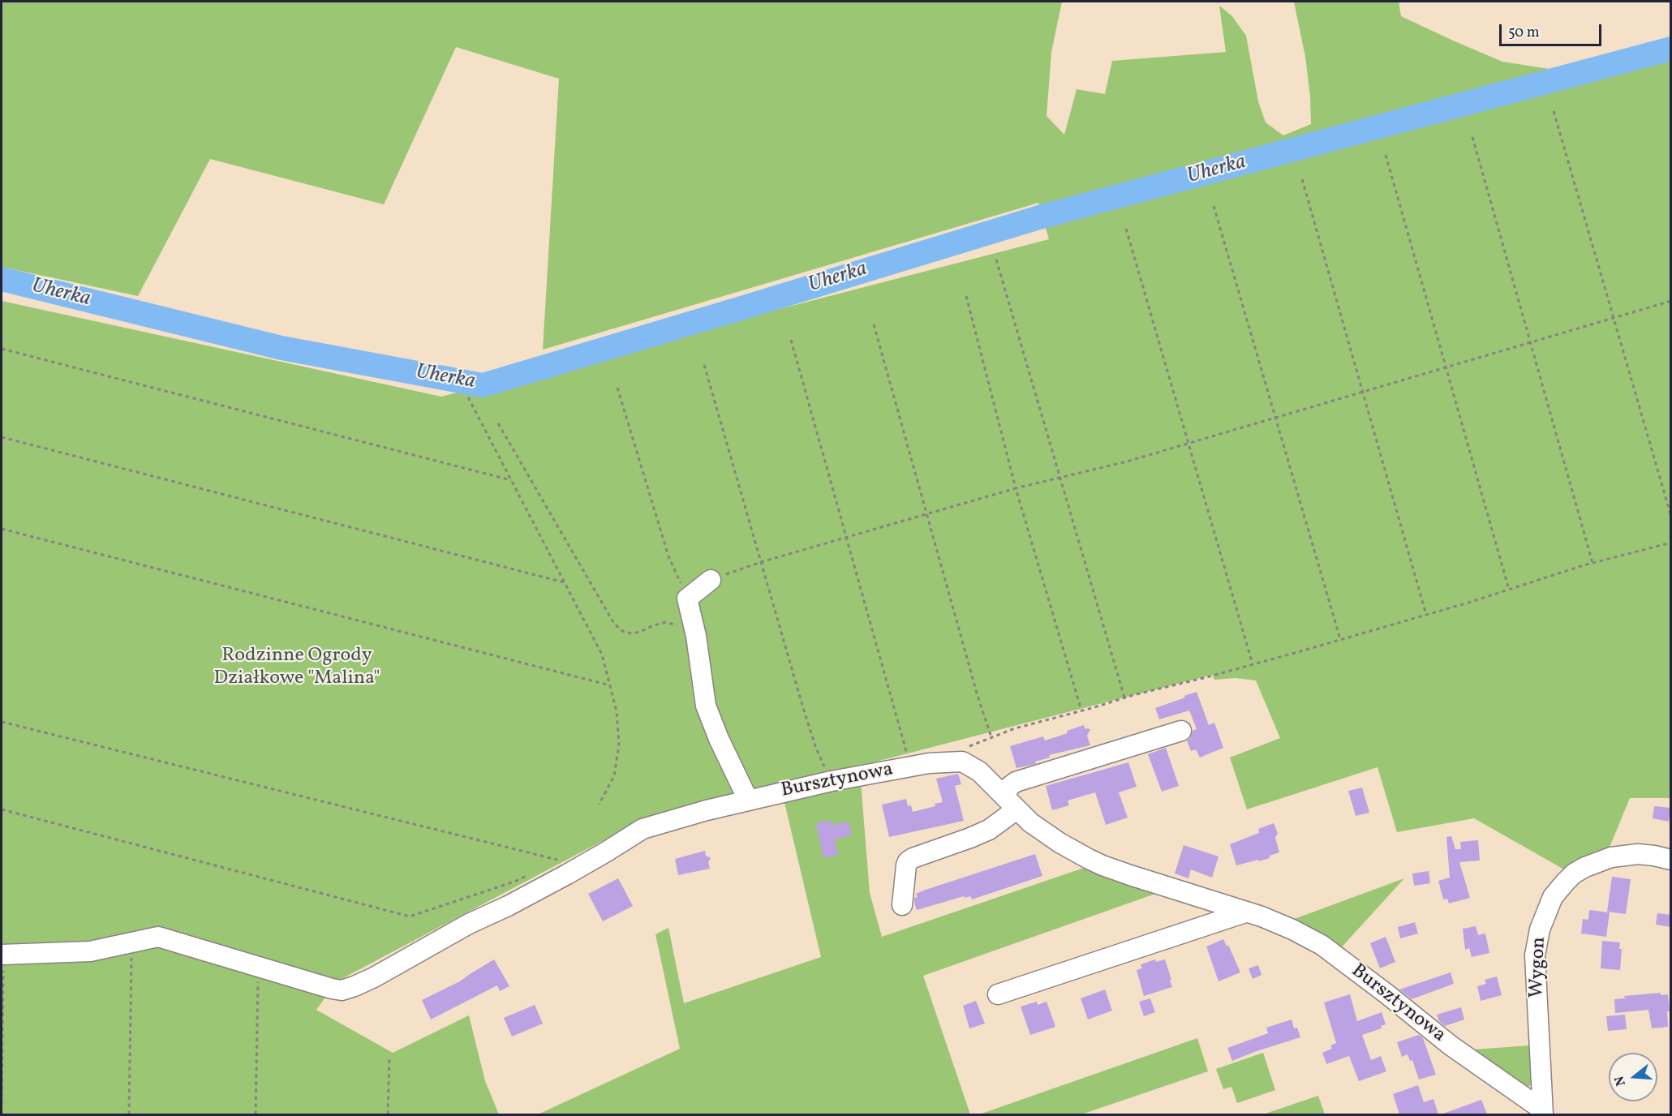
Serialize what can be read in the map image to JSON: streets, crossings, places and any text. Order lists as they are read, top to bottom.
{
  "streets": {
    "street": ["Bursztynowa", "Wygon"]
  },
  "crossings": [
    ["Bursztynowa", "Wygon"]
  ],
  "water": ["Uherka"],
  "parks": ["Rodzinne Ogrody Działkowe \"Malina\""],
  "scale_bar": "50 m",
  "north": "left"
}
